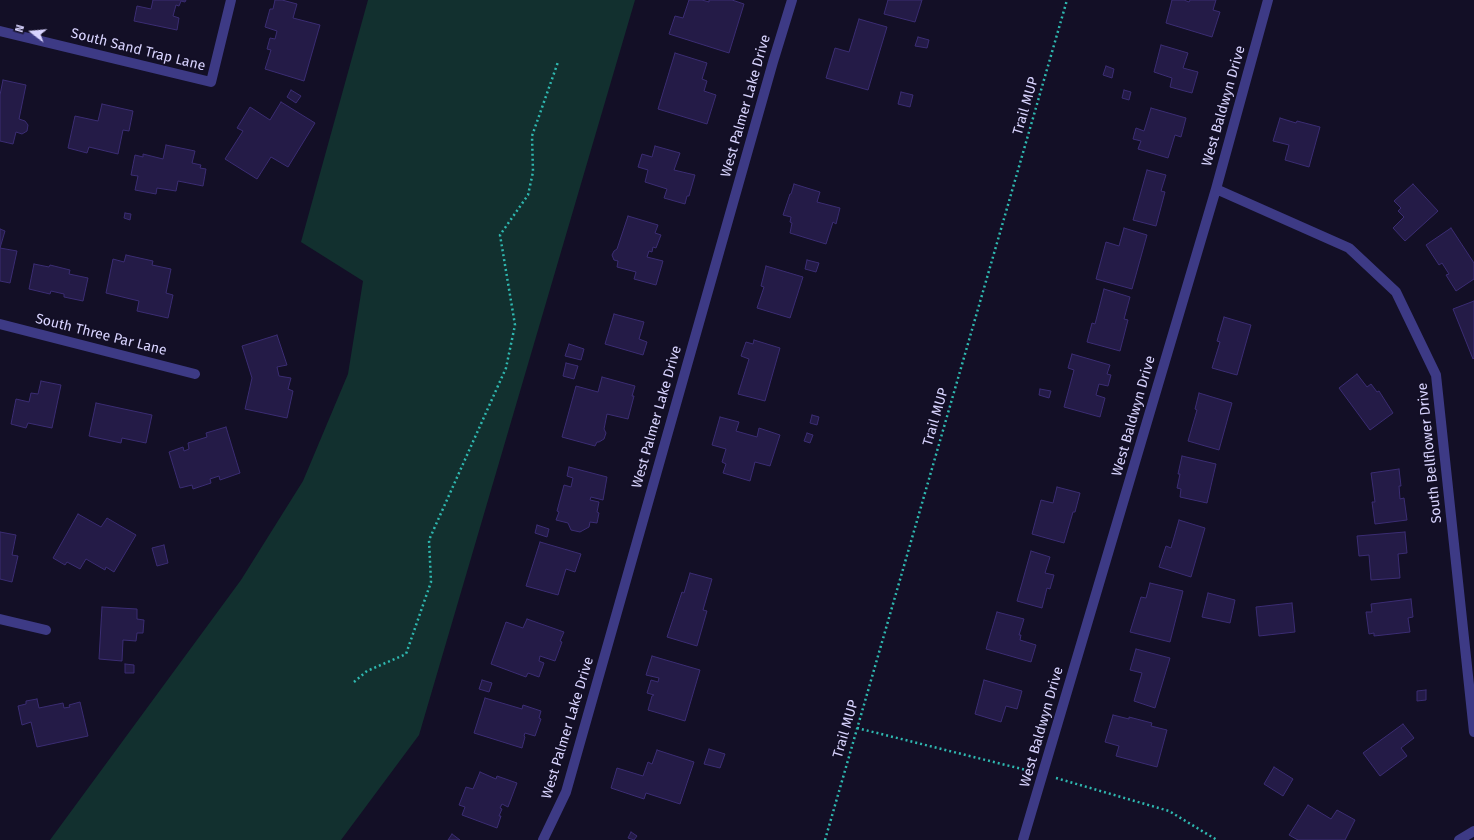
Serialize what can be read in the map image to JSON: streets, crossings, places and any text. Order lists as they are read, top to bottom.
{
  "streets": {
    "street": [
      "South Sand Trap Lane",
      "West Palmer Lake Drive",
      "West Baldwyn Drive",
      "South Three Par Lane",
      "South Bellflower Drive"
    ],
    "path": ["Trail MUP"]
  },
  "crossings": [
    ["West Baldwyn Drive", "South Bellflower Drive"]
  ],
  "north": "left"
}
